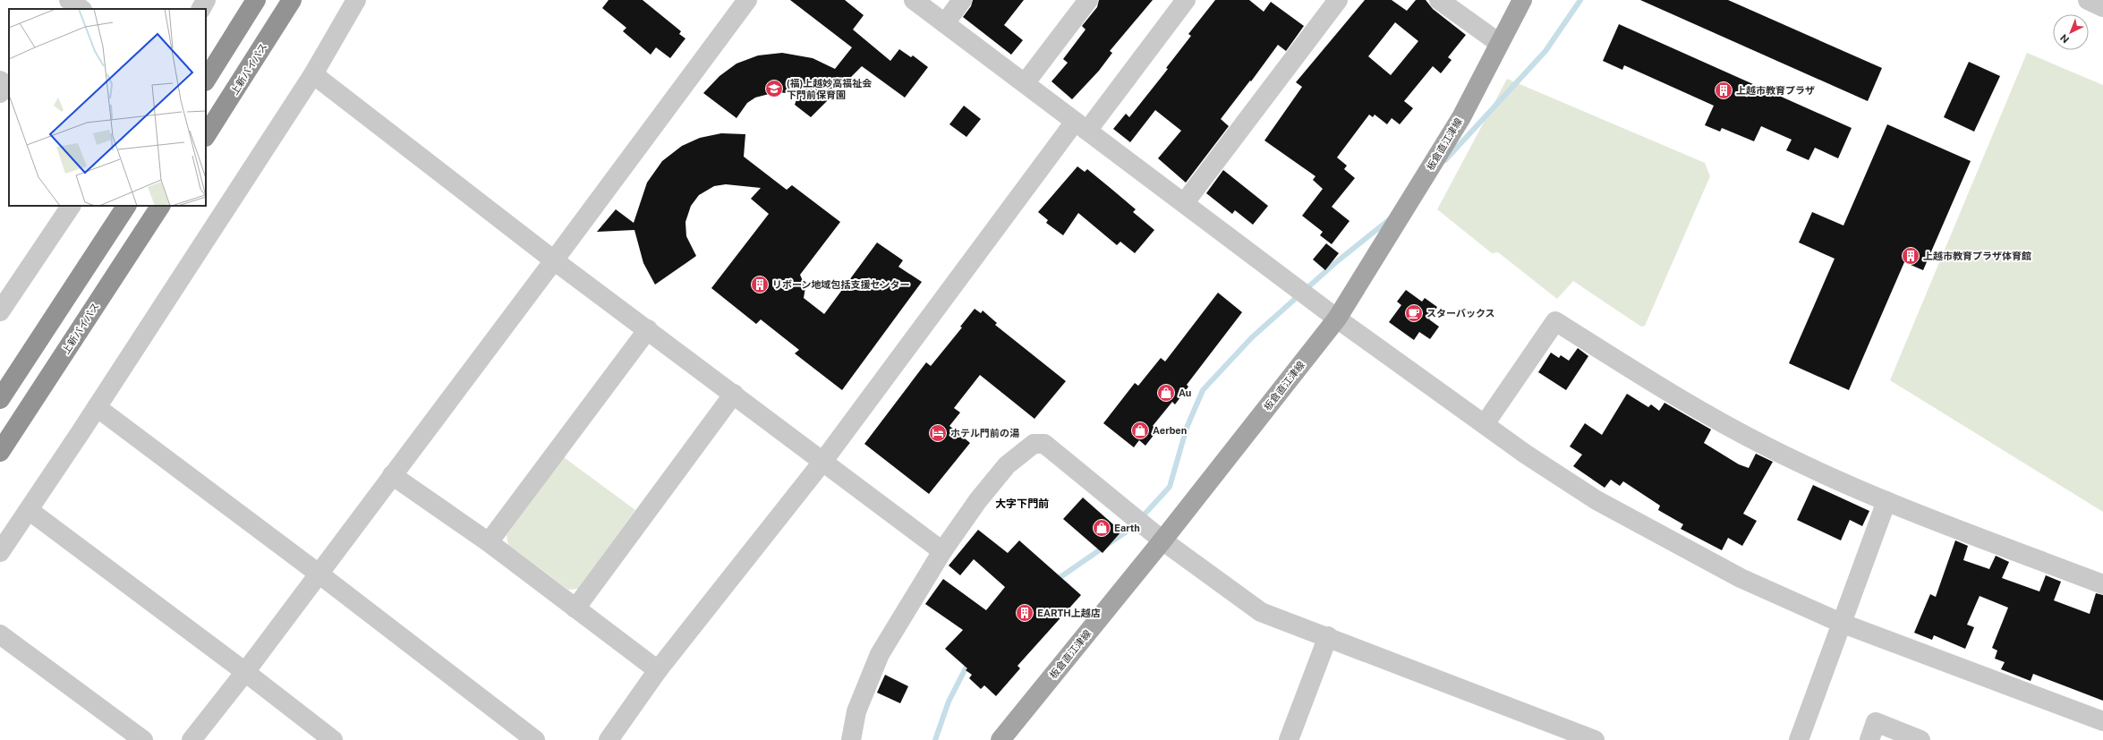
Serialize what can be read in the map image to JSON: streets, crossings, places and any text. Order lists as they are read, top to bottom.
{
  "streets": {
    "highway": ["上新バイパス"],
    "main road": ["板倉直江津線"]
  },
  "districts": ["大字下門前"],
  "places": {
    "school or university": ["(福)上越妙高福祉会 下門前保育園"],
    "building": [
      "上越市教育プラザ",
      "上越市教育プラザ体育館",
      "リボーン地域包括支援センター",
      "EARTH上越店"
    ],
    "cafe": ["スターバックス"],
    "shop": ["Au", "Aerben", "Earth"],
    "hotel": ["ホテル門前の湯"]
  },
  "north": "bottom left"
}
